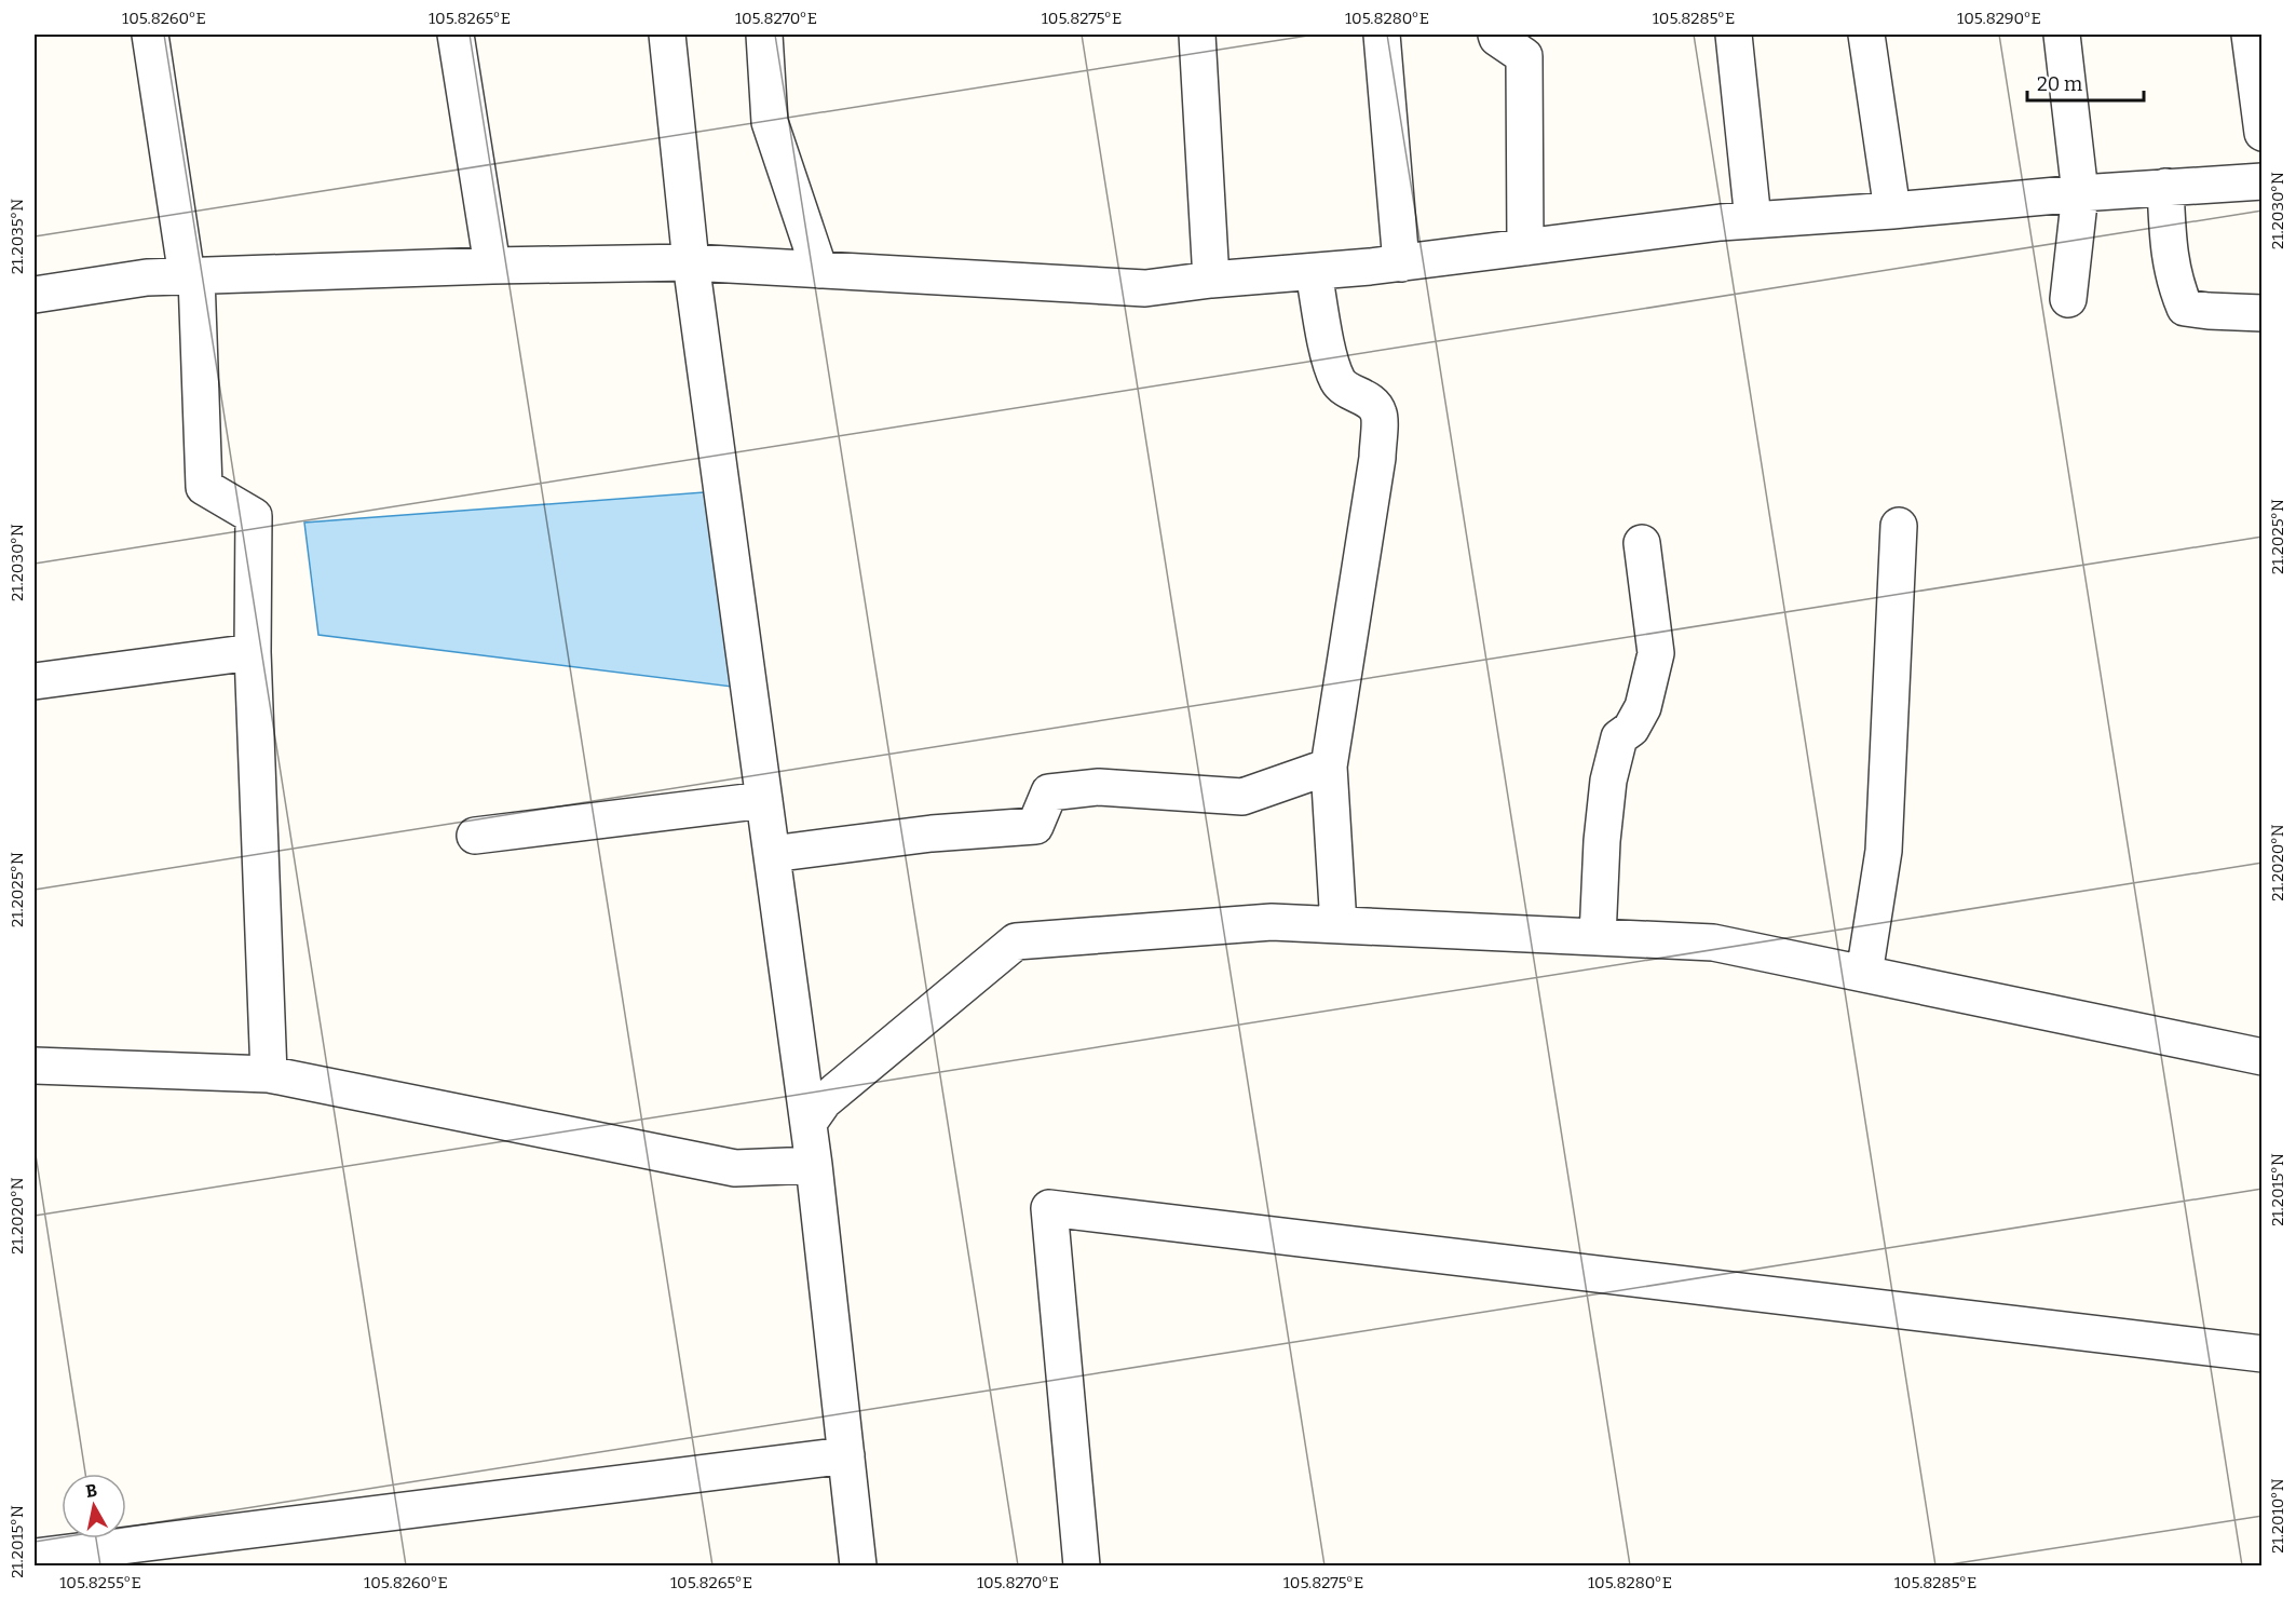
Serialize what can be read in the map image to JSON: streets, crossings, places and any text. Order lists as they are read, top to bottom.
{
  "scale_bar": "20 m",
  "north": "top",
  "coordinates": [
    "105.8260°E",
    "105.8265°E",
    "105.8270°E",
    "105.8275°E",
    "105.8280°E",
    "105.8285°E",
    "105.8290°E",
    "21.2030°N",
    "21.2035°N",
    "21.2025°N",
    "21.2020°N",
    "21.2015°N",
    "21.2010°N",
    "105.8255°E"
  ]
}
